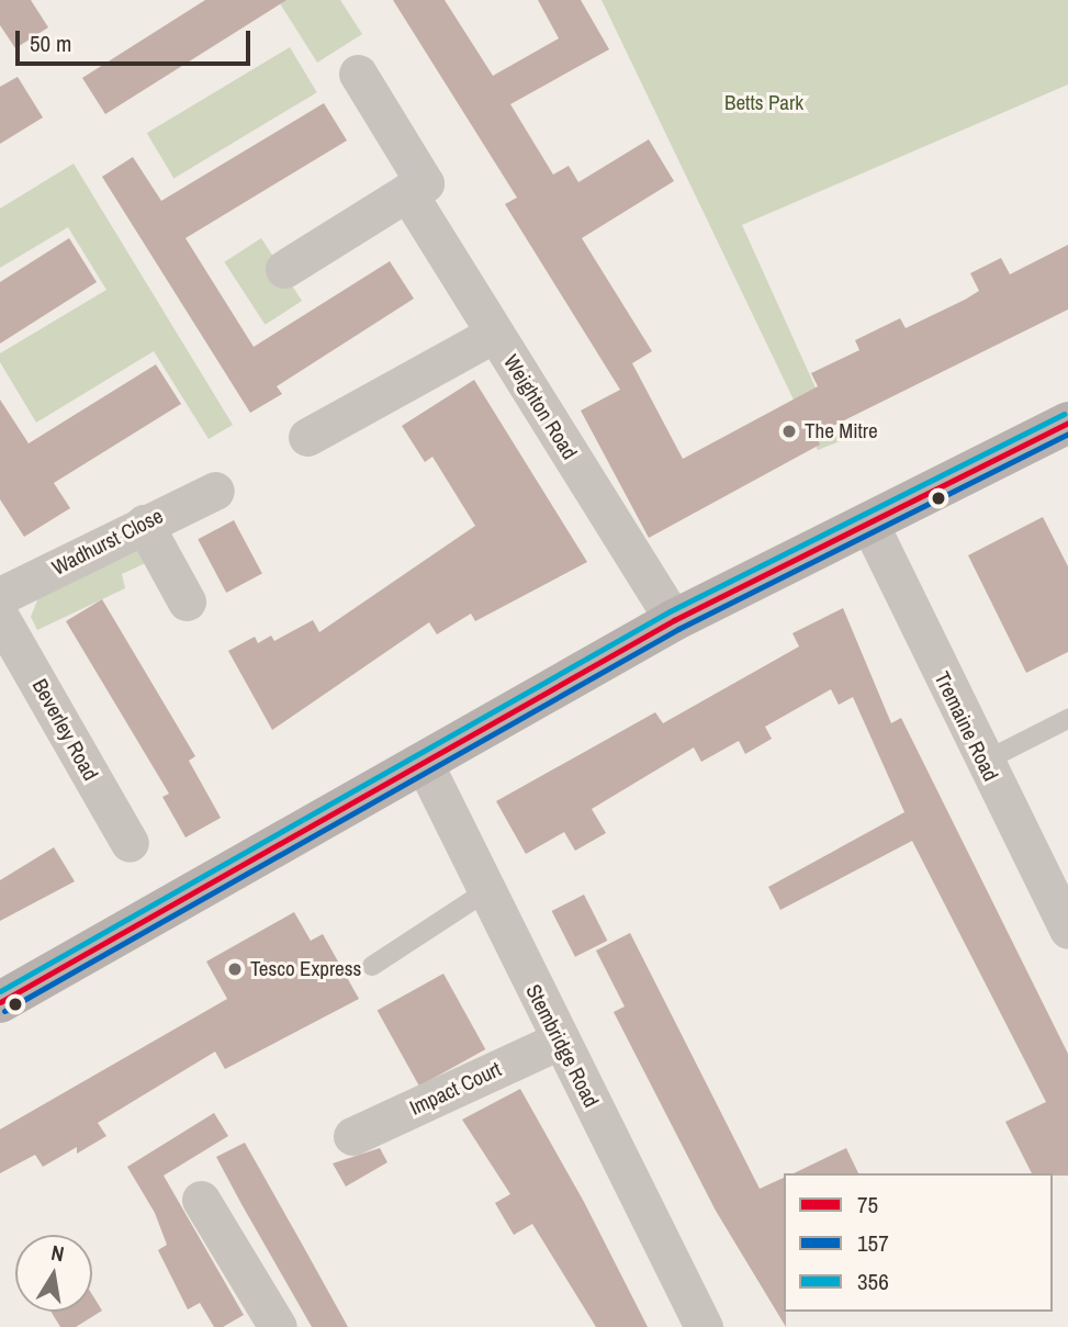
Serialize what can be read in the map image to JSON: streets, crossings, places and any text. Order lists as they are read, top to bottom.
{
  "streets": {
    "street": [
      "Weighton Road",
      "Wadhurst Close",
      "Tremaine Road",
      "Beverley Road",
      "Stembridge Road",
      "Impact Court"
    ]
  },
  "crossings": [
    ["Stembridge Road", "Impact Court"]
  ],
  "parks": ["Betts Park"],
  "places": ["The Mitre", "Tesco Express"],
  "lines": ["transit line 356", "transit line 75", "transit line 157"],
  "legend": ["75", "157", "356"],
  "scale_bar": "50 m",
  "north": "top"
}
